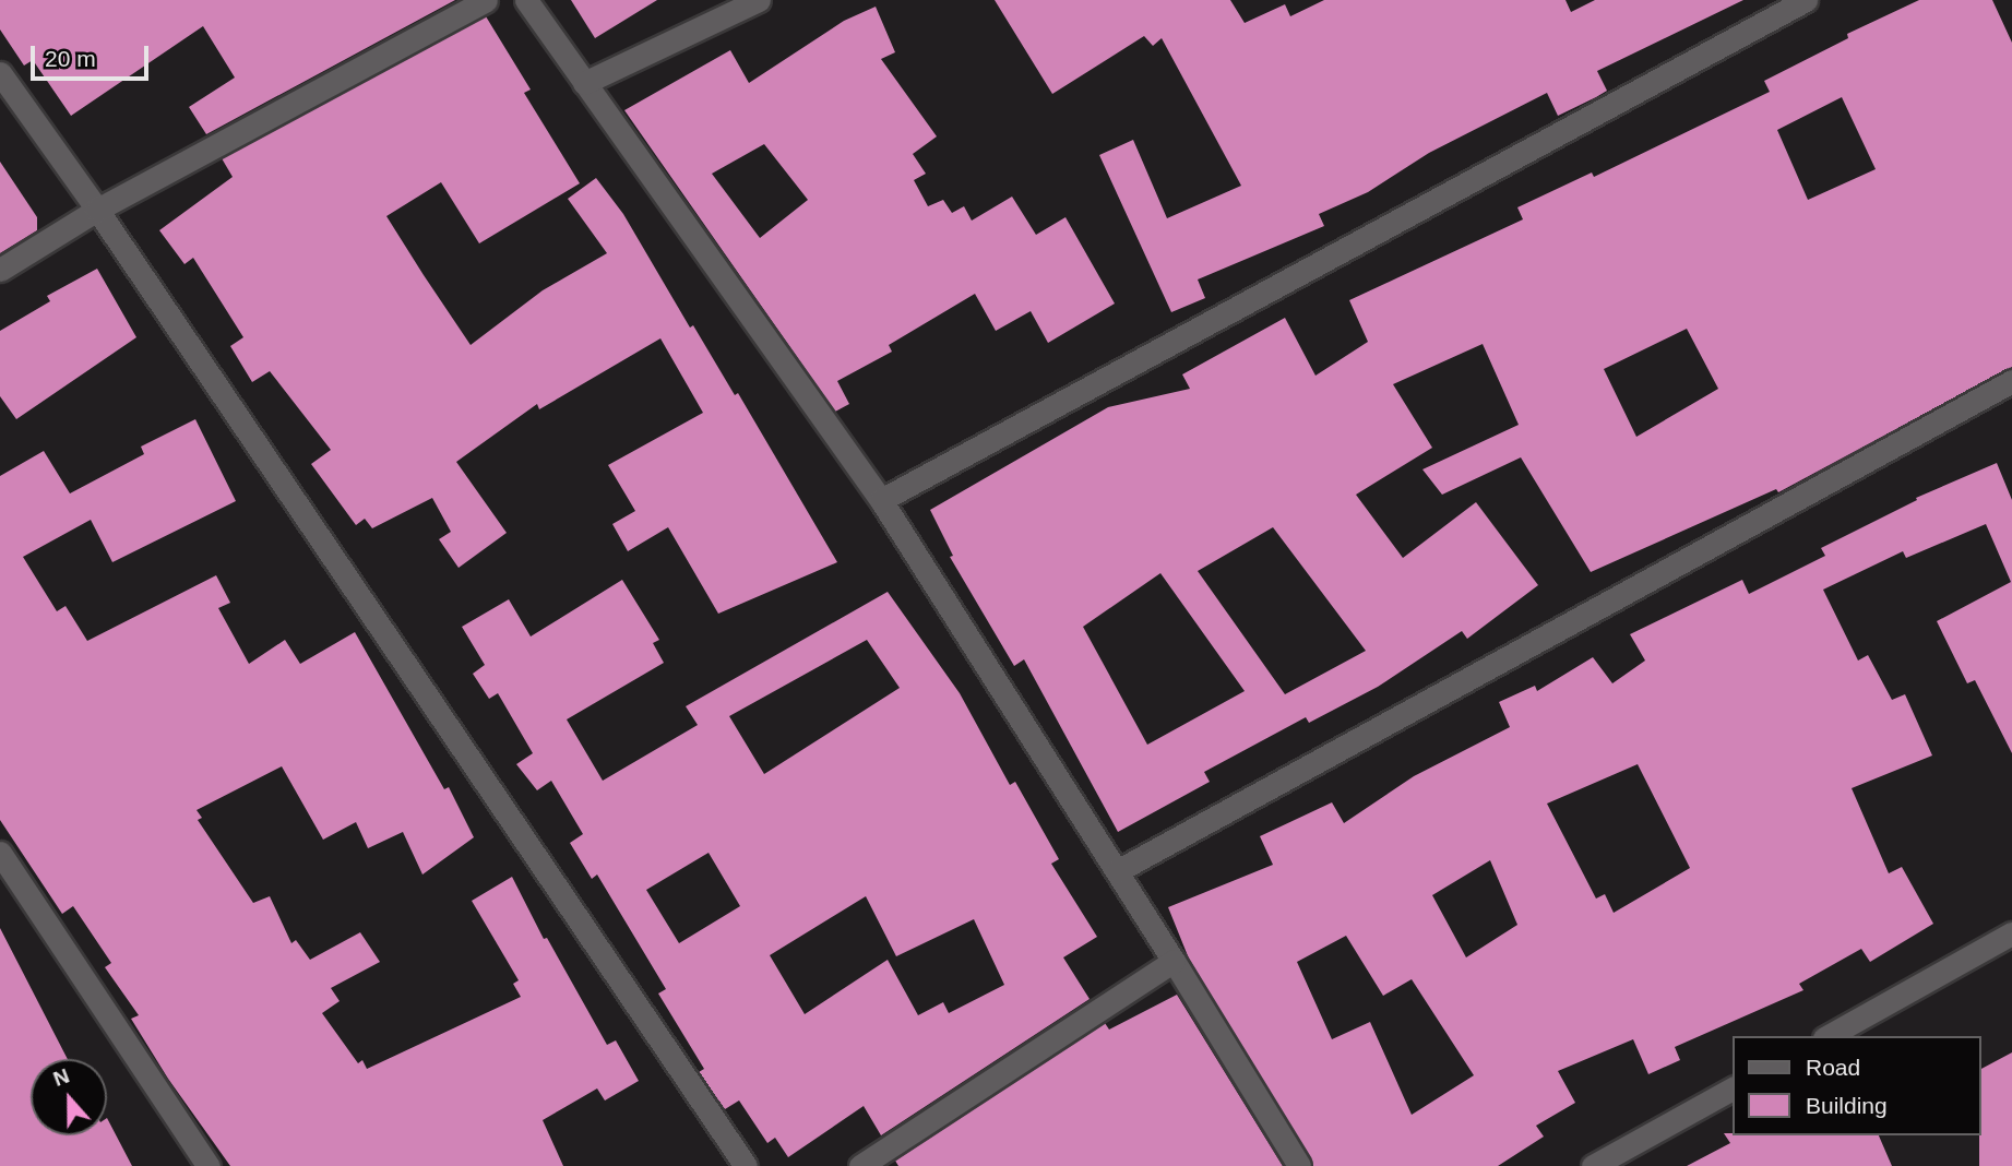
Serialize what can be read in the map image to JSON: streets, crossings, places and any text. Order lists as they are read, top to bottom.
{
  "legend": ["Road", "Building"],
  "scale_bar": "20 m",
  "north": "top"
}
